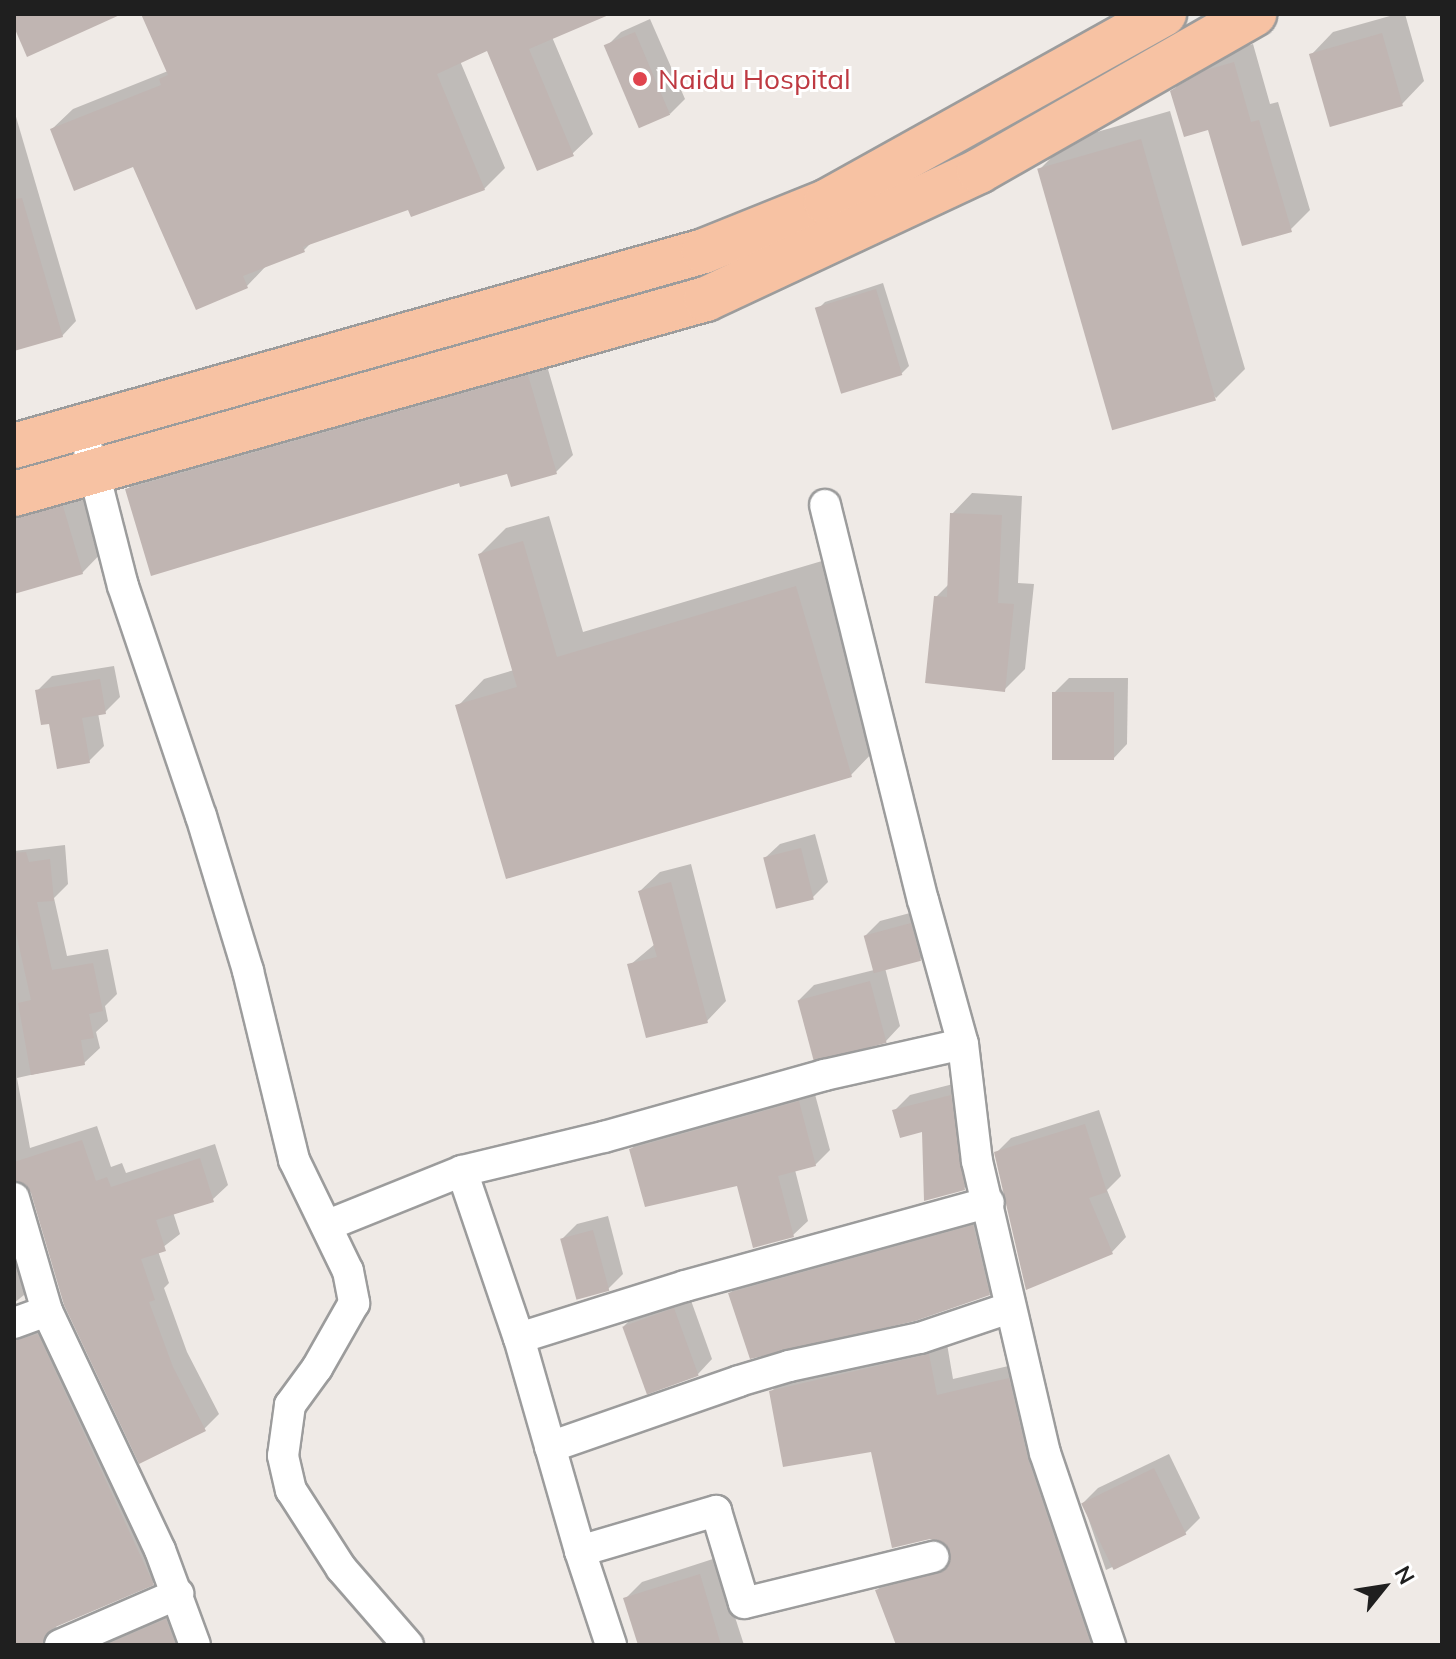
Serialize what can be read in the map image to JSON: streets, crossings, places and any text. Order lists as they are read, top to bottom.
{
  "places": ["Naidu Hospital"],
  "north": "top right"
}
